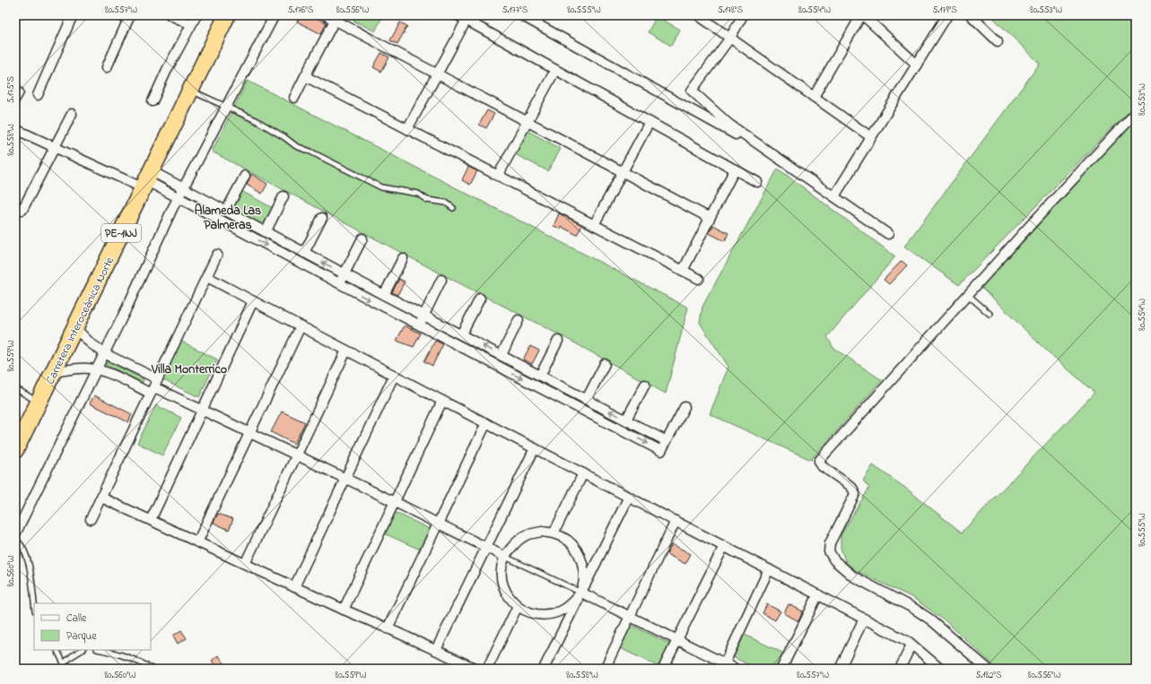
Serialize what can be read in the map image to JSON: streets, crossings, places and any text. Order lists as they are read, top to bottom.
{
  "streets": {
    "highway": ["PE-1NJ", "Carretera Interoceánica Norte"]
  },
  "districts": ["Alameda Las Palmeras", "Villa Monterrico"],
  "legend": ["Calle", "Parque"],
  "coordinates": [
    "80.557°W",
    "5.176°S",
    "80.556°W",
    "5.177°S",
    "80.555°W",
    "5.178°S",
    "80.554°W",
    "5.179°S",
    "80.553°W",
    "5.175°S",
    "80.558°W",
    "80.559°W",
    "80.560°W",
    "5.182°S"
  ]
}
